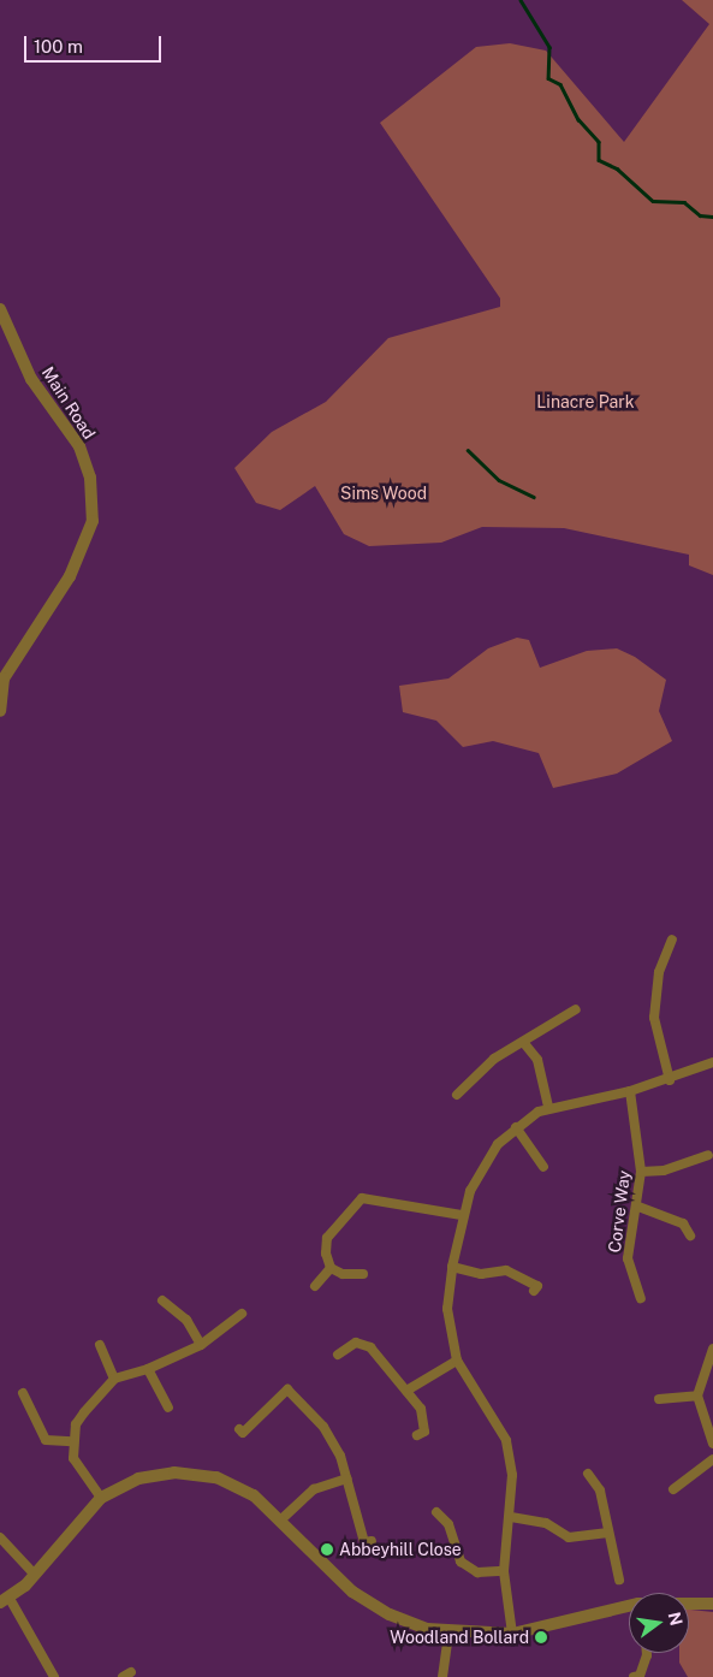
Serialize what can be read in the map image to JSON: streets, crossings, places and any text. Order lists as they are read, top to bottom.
{
  "streets": {
    "street": ["Main Road", "Corve Way"]
  },
  "parks": ["Linacre Park", "Sims Wood"],
  "places": ["Abbeyhill Close", "Woodland Bollard"],
  "scale_bar": "100 m",
  "north": "right"
}
